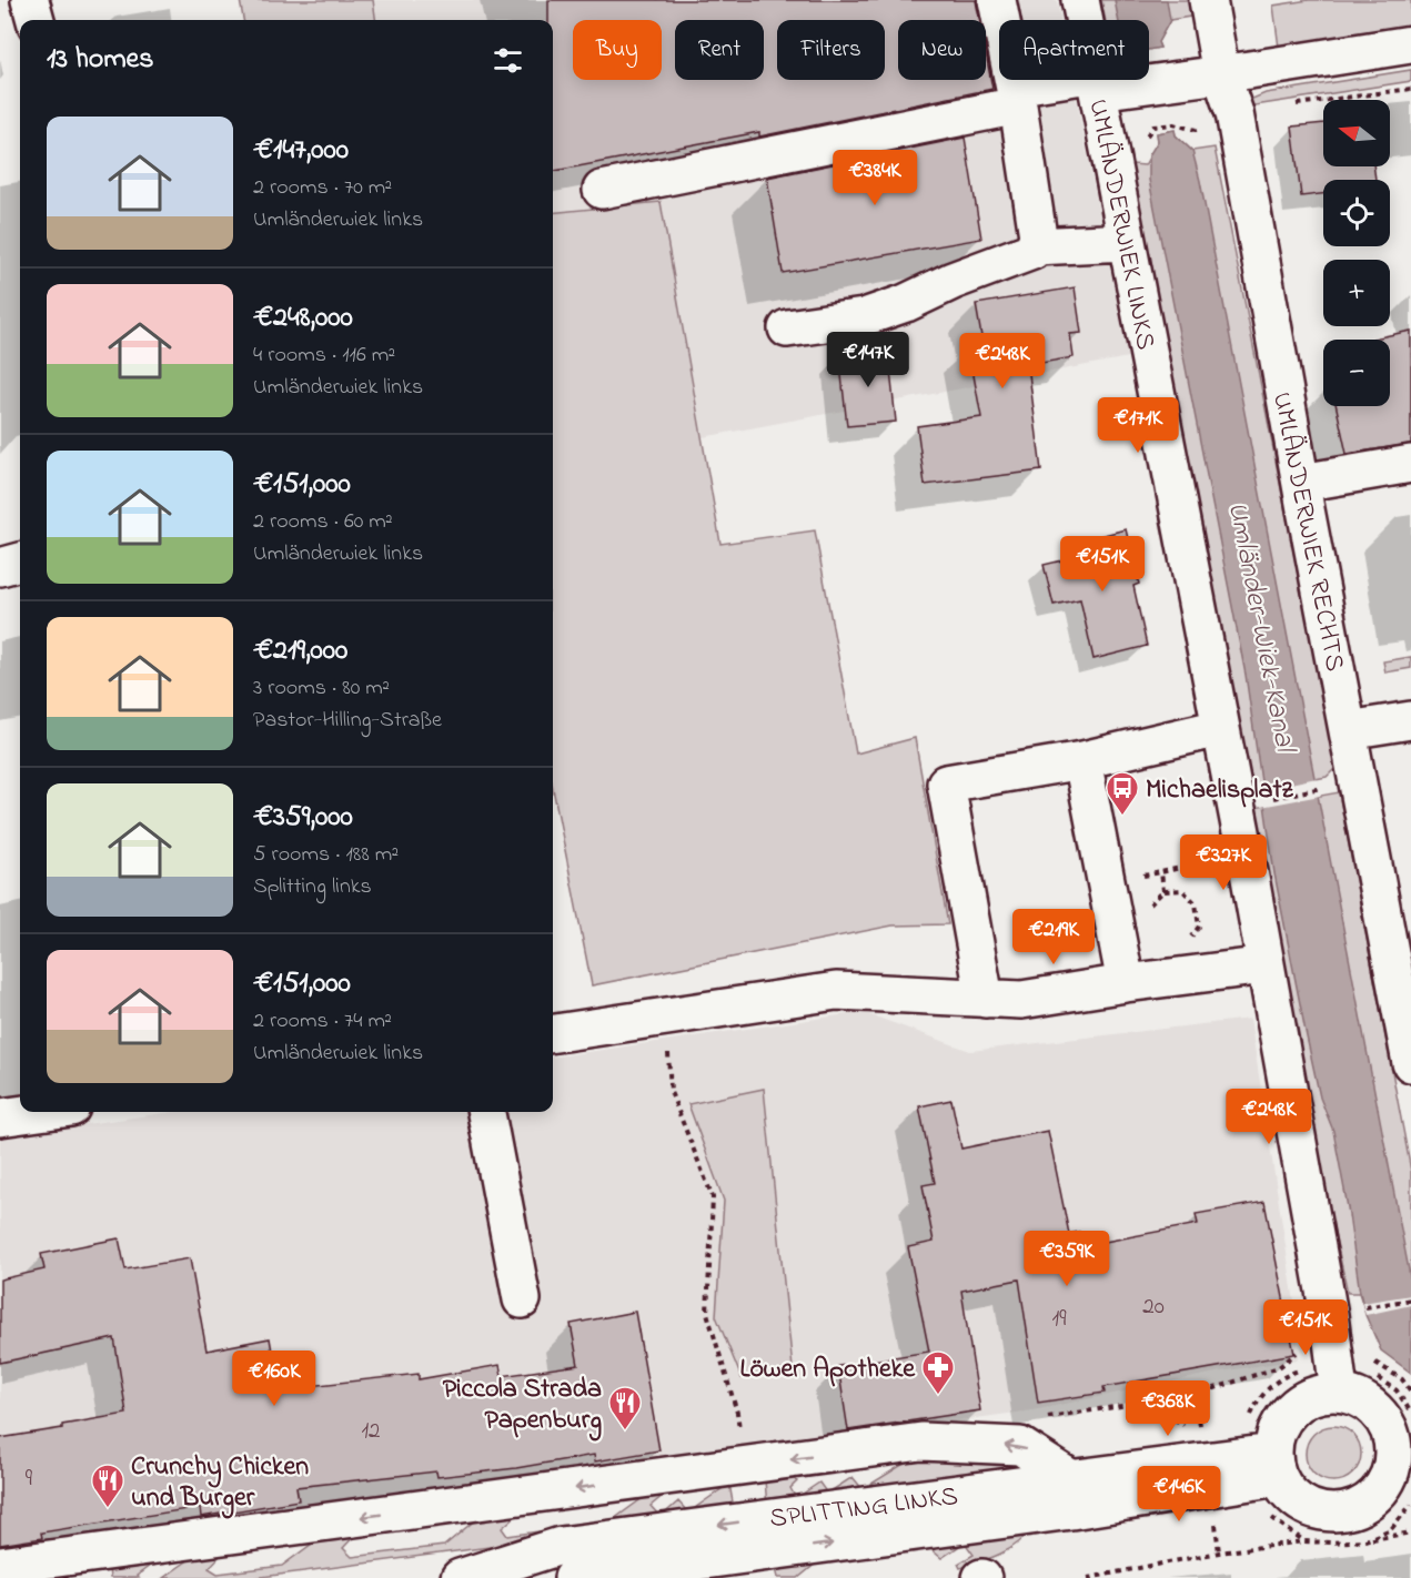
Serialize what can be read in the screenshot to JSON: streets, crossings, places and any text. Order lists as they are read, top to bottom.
{
  "streets": {
    "street": ["UMLÄNDERWIEK LINKS", "UMLÄNDERWIEK RECHTS", "SPLITTING LINKS"]
  },
  "crossings": [
    ["UMLÄNDERWIEK LINKS", "SPLITTING LINKS"]
  ],
  "water": ["Umländer-Wiek-Kanal"],
  "places": {
    "bus stop": ["Michaelisplatz"],
    "pharmacy": ["Löwen Apotheke"],
    "restaurant": ["Piccola Strada Papenburg", "Crunchy Chicken und Burger"]
  },
  "house_numbers": [
    "20",
    "19",
    "12",
    "9"
  ],
  "north": "left",
  "page": {
    "chip": [
      "Buy",
      "Rent",
      "Filters",
      "New",
      "Apartment"
    ],
    "heading": "13 homes",
    "map_buttons": ["+", "−"],
    "list": [
      {
        "name": "€147,000",
        "note": "2 rooms · 70 m² · Umländerwiek links"
      },
      {
        "name": "€248,000",
        "note": "4 rooms · 116 m² · Umländerwiek links"
      },
      {
        "name": "€151,000",
        "note": "2 rooms · 60 m² · Umländerwiek links"
      },
      {
        "name": "€219,000",
        "note": "3 rooms · 80 m² · Pastor-Hilling-Straße"
      },
      {
        "name": "€359,000",
        "note": "5 rooms · 188 m² · Splitting links"
      },
      {
        "name": "€151,000",
        "note": "2 rooms · 74 m² · Umländerwiek links"
      }
    ],
    "price": [
      "€384K",
      "€147K",
      "€248K",
      "€171K",
      "€151K",
      "€327K",
      "€219K",
      "€248K",
      "€359K",
      "€151K",
      "€160K",
      "€368K",
      "€146K"
    ]
  }
}
